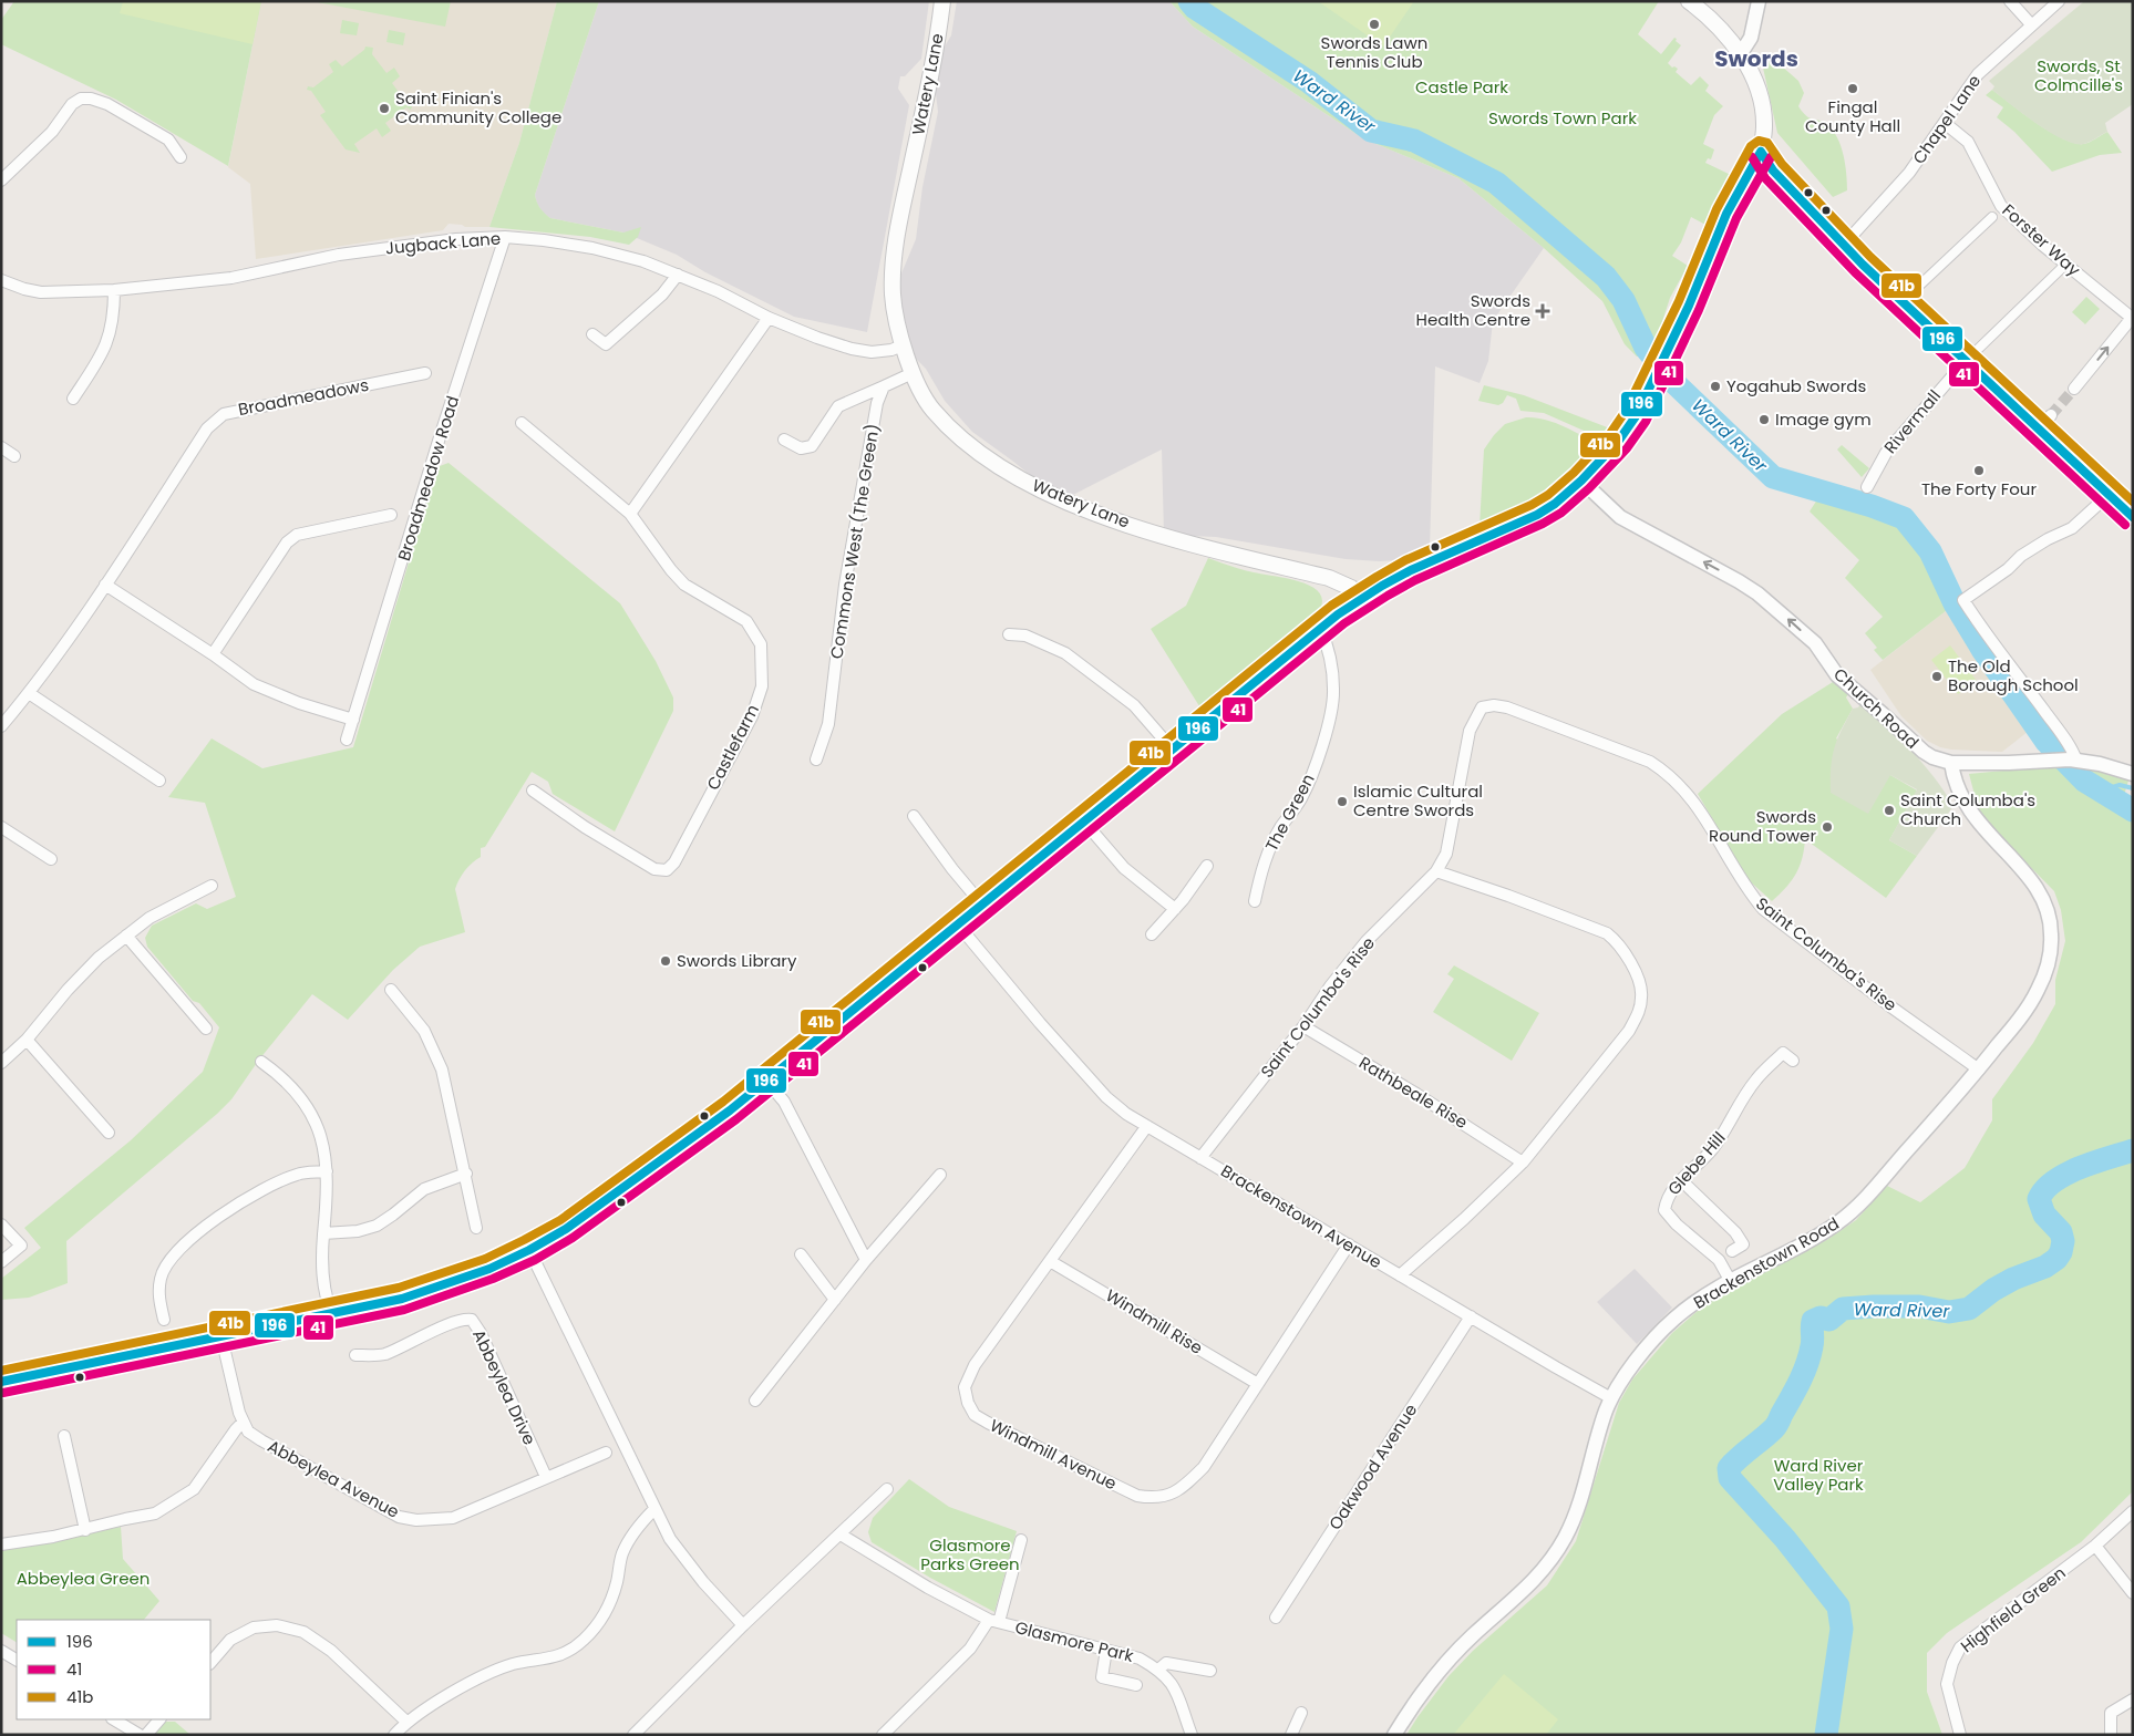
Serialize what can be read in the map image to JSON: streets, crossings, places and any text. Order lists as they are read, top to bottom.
{
  "streets": {
    "main road": ["Watery Lane"],
    "street": [
      "Chapel Lane",
      "Forster Way",
      "Jugback Lane",
      "Broadmeadows",
      "Rivermall",
      "Broadmeadow Road",
      "Commons West (The Green)",
      "Church Road",
      "Castlefarm",
      "The Green",
      "Saint Columba's Rise",
      "Rathbeale Rise",
      "Glebe Hill",
      "Brackenstown Avenue",
      "Brackenstown Road",
      "Windmill Rise",
      "Abbeylea Drive",
      "Windmill Avenue",
      "Oakwood Avenue",
      "Abbeylea Avenue",
      "Highfield Green",
      "Glasmore Park"
    ]
  },
  "crossings": [
    ["Watery Lane", "Jugback Lane"],
    ["Chapel Lane", "Forster Way"],
    ["Jugback Lane", "Broadmeadow Road"],
    ["Church Road", "Brackenstown Road"],
    ["Saint Columba's Rise", "Rathbeale Rise"],
    ["Saint Columba's Rise", "Brackenstown Avenue"],
    ["Saint Columba's Rise", "Brackenstown Road"],
    ["Glebe Hill", "Brackenstown Road"],
    ["Brackenstown Avenue", "Brackenstown Road"],
    ["Brackenstown Avenue", "Windmill Avenue"],
    ["Brackenstown Avenue", "Oakwood Avenue"],
    ["Windmill Rise", "Windmill Avenue"],
    ["Abbeylea Drive", "Abbeylea Avenue"]
  ],
  "one_way": ["Church Road"],
  "districts": ["Swords"],
  "water": ["Ward River"],
  "parks": [
    "Swords, St Colmcille's",
    "Castle Park",
    "Swords Town Park",
    "Ward River Valley Park",
    "Glasmore Parks Green",
    "Abbeylea Green"
  ],
  "places": {
    "other": [
      "Swords Lawn Tennis Club",
      "Fingal County Hall",
      "Saint Finian's Community College",
      "Yogahub Swords",
      "Image gym",
      "The Forty Four",
      "The Old Borough School",
      "Islamic Cultural Centre Swords",
      "Saint Columba's Church",
      "Swords Round Tower",
      "Swords Library"
    ],
    "health": ["Swords Health Centre"]
  },
  "lines": ["transit line 41b", "transit line 196", "transit line 41"],
  "legend": ["196", "41", "41b"]
}
